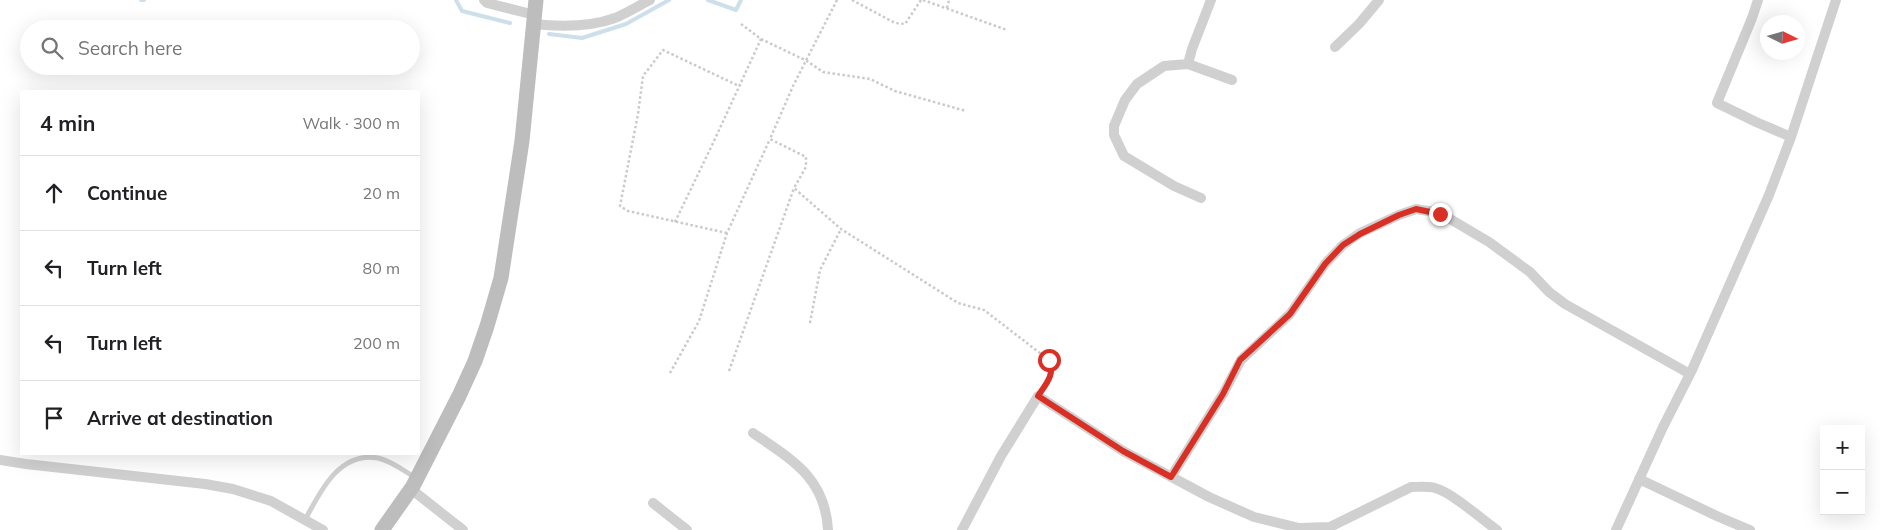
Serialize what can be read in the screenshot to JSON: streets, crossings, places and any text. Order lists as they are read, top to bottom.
{
  "north": "right",
  "page": {
    "search": "Search here",
    "heading": ["4 min", "Walk · 300 m"],
    "list": [
      ["Continue", "20 m"],
      ["Turn left", "80 m"],
      ["Turn left", "200 m"],
      "Arrive at destination"
    ],
    "map_buttons": ["+", "−"]
  }
}
